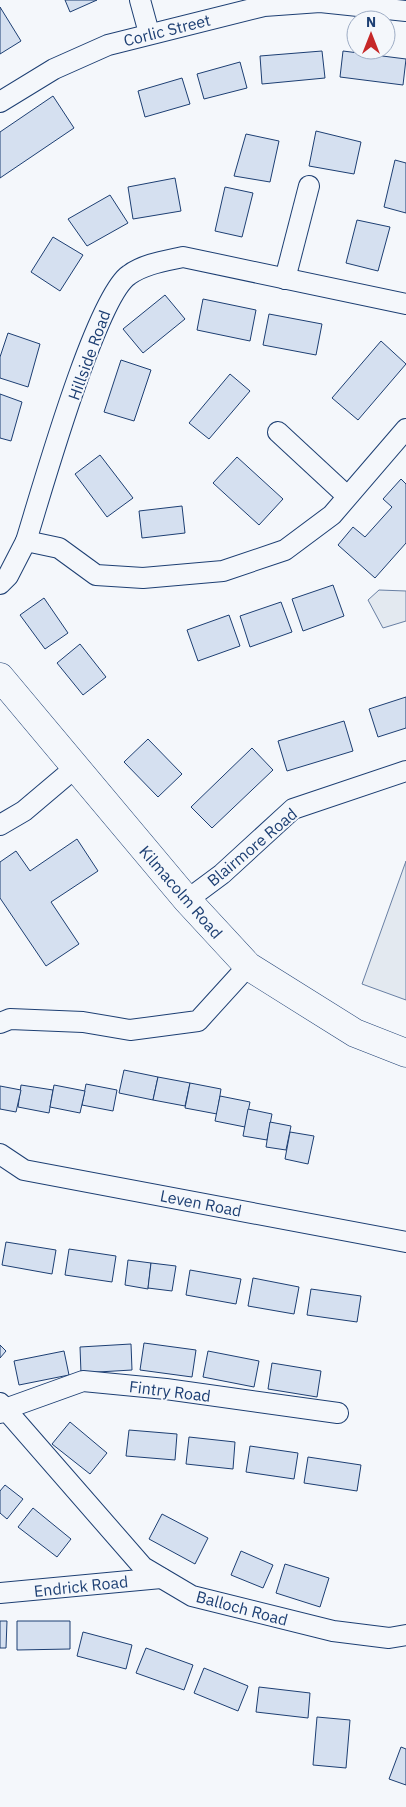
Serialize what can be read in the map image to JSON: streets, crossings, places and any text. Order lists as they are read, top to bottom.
{
  "streets": {
    "main road": ["Kilmacolm Road"],
    "street": [
      "Corlic Street",
      "Hillside Road",
      "Blairmore Road",
      "Leven Road",
      "Fintry Road",
      "Endrick Road",
      "Balloch Road"
    ]
  },
  "crossings": [
    ["Blairmore Road", "Kilmacolm Road"],
    ["Fintry Road", "Balloch Road"],
    ["Endrick Road", "Balloch Road"]
  ],
  "north": "top"
}
